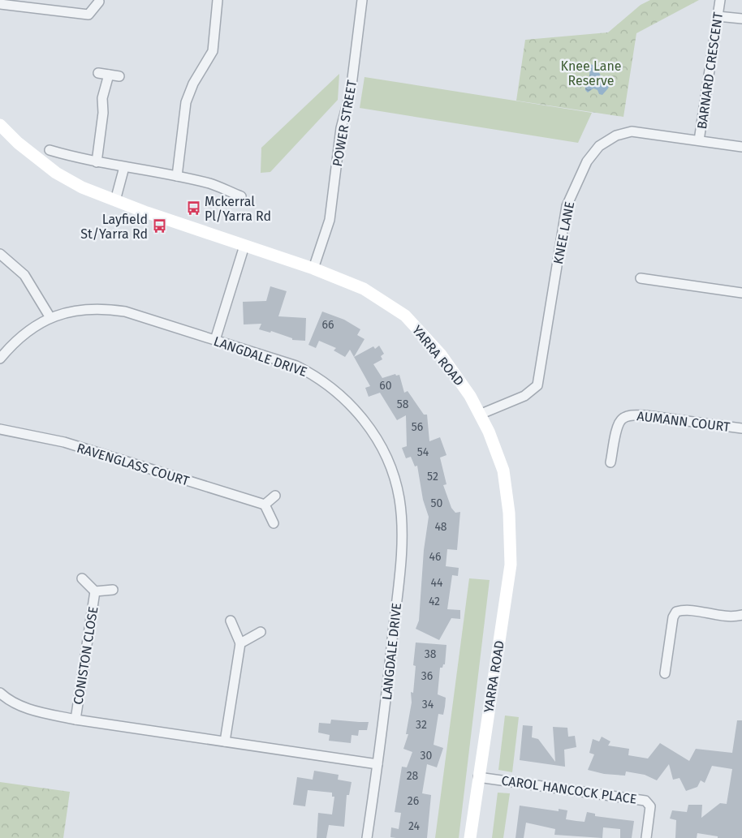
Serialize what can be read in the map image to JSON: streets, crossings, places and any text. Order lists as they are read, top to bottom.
{
  "streets": {
    "main road": ["YARRA ROAD"],
    "street": [
      "BARNARD CRESCENT",
      "POWER STREET",
      "KNEE LANE",
      "LANGDALE DRIVE",
      "AUMANN COURT",
      "RAVENGLASS COURT",
      "CONISTON CLOSE",
      "CAROL HANCOCK PLACE"
    ]
  },
  "crossings": [
    ["BARNARD CRESCENT", "KNEE LANE"],
    ["POWER STREET", "YARRA ROAD"],
    ["KNEE LANE", "YARRA ROAD"],
    ["YARRA ROAD", "CAROL HANCOCK PLACE"]
  ],
  "parks": ["Knee Lane Reserve"],
  "places": {
    "bus stop": ["Mckerral Pl/Yarra Rd", "Layfield St/Yarra Rd"]
  },
  "house_numbers": [
    "66",
    "60",
    "58",
    "56",
    "54",
    "52",
    "50",
    "48",
    "46",
    "44",
    "42",
    "38",
    "36",
    "34",
    "32",
    "30",
    "28",
    "26",
    "24"
  ]
}
